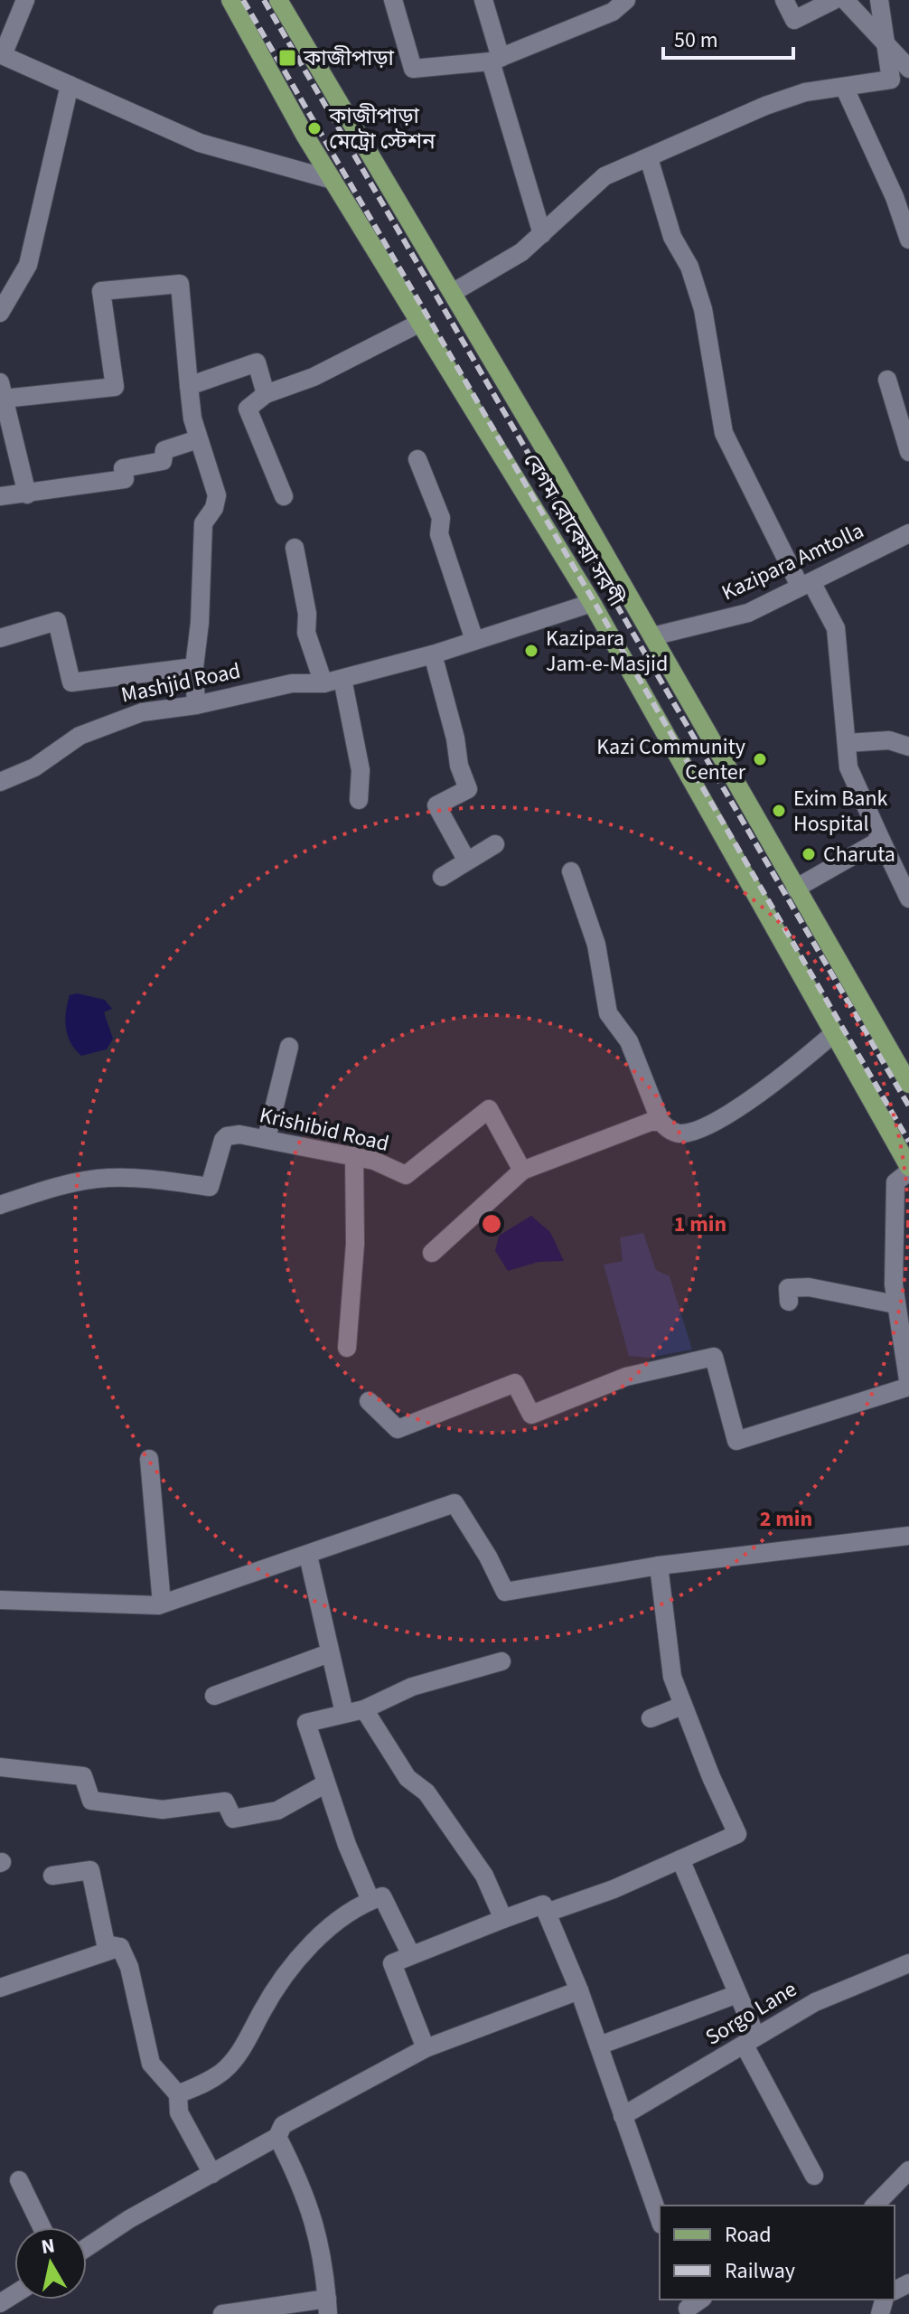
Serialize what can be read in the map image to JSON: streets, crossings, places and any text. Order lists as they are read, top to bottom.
{
  "streets": {
    "main road": ["বেগম রোকেয়া সরণী"],
    "street": [
      "Kazipara Amtolla",
      "Mashjid Road",
      "Krishibid Road",
      "Sorgo Lane"
    ]
  },
  "crossings": [
    ["বেগম রোকেয়া সরণী", "Kazipara Amtolla"],
    ["বেগম রোকেয়া সরণী", "Mashjid Road"]
  ],
  "places": {
    "transit": ["কাজীপাড়া"],
    "other": [
      "কাজীপাড়া মেট্রো স্টেশন",
      "Kazipara Jam-e-Masjid",
      "Kazi Community Center",
      "Exim Bank Hospital",
      "Charuta"
    ]
  },
  "legend": ["Road", "Railway"],
  "scale_bar": "50 m",
  "north": "top",
  "rings": ["1 min", "2 min"]
}
